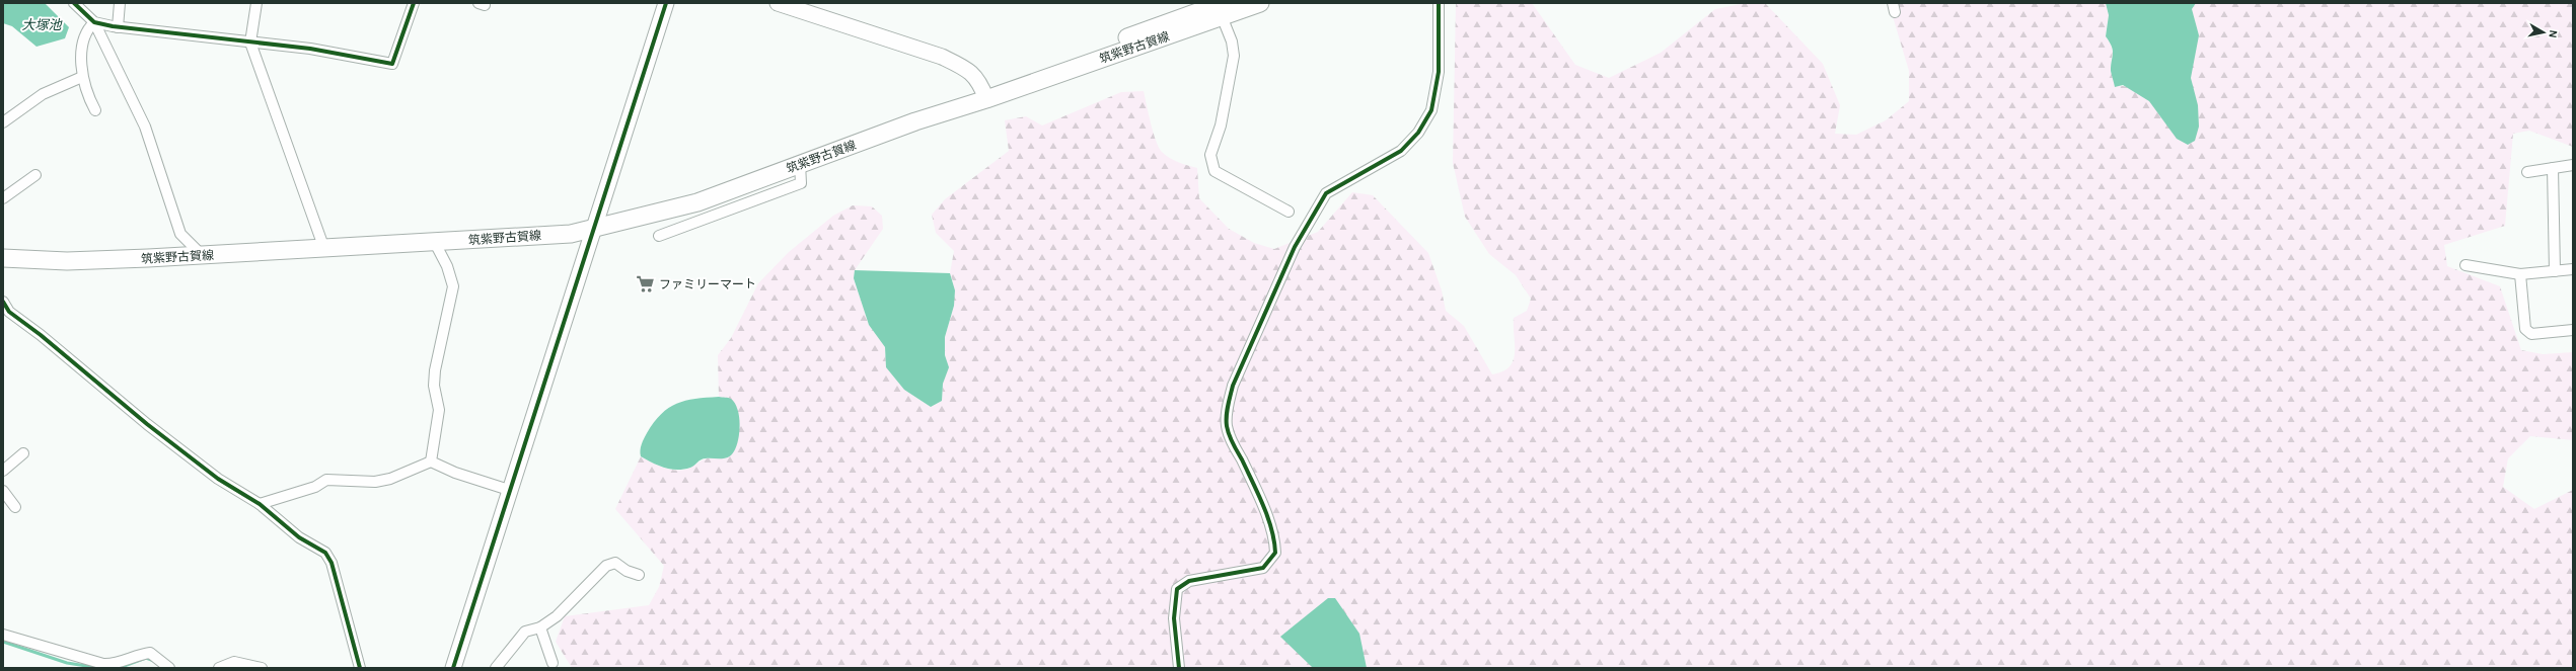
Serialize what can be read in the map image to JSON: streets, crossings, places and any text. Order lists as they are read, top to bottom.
{
  "streets": {
    "main road": ["筑紫野古賀線"]
  },
  "water": ["大塚池"],
  "places": {
    "supermarket": ["ファミリーマート"]
  },
  "north": "right"
}
